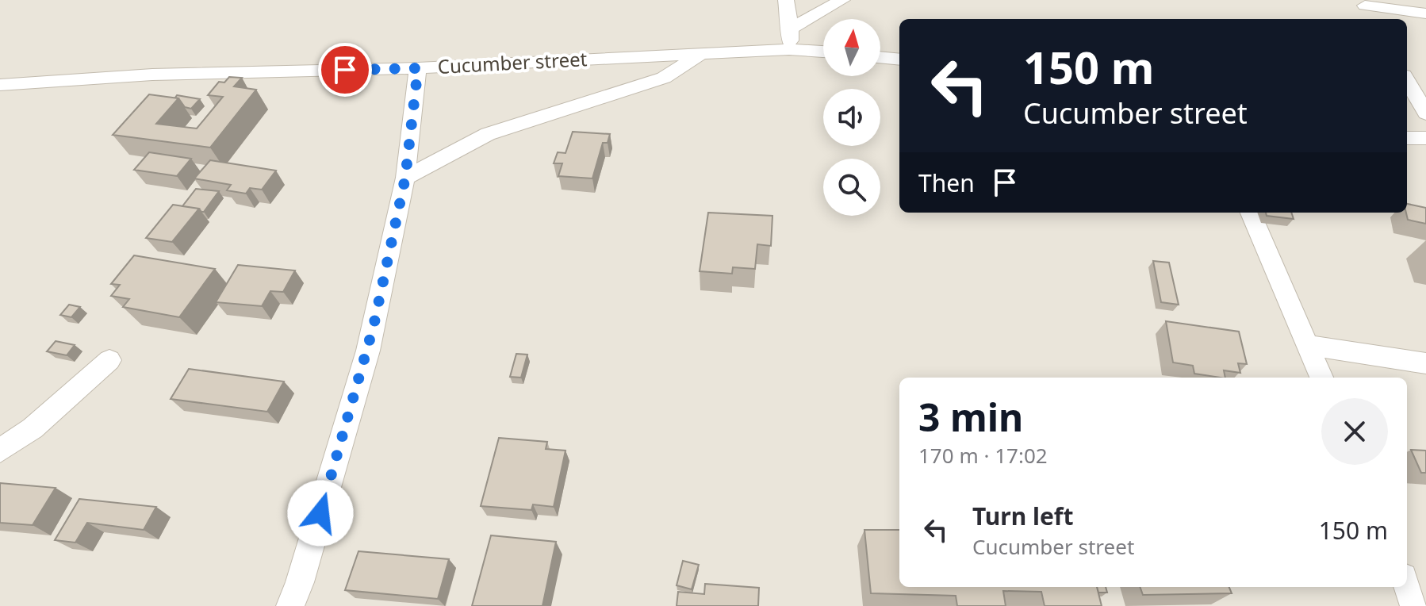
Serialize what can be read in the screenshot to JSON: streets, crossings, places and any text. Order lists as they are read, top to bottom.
{
  "streets": {
    "street": ["Cucumber street"]
  },
  "north": "top",
  "page": {
    "turn": ["150 m", "Cucumber street"],
    "then": "Then",
    "heading": ["3 min", "170 m · 17:02"],
    "list": [
      {
        "name": "Turn left",
        "note": "Cucumber street",
        "value": "150 m"
      }
    ]
  }
}
